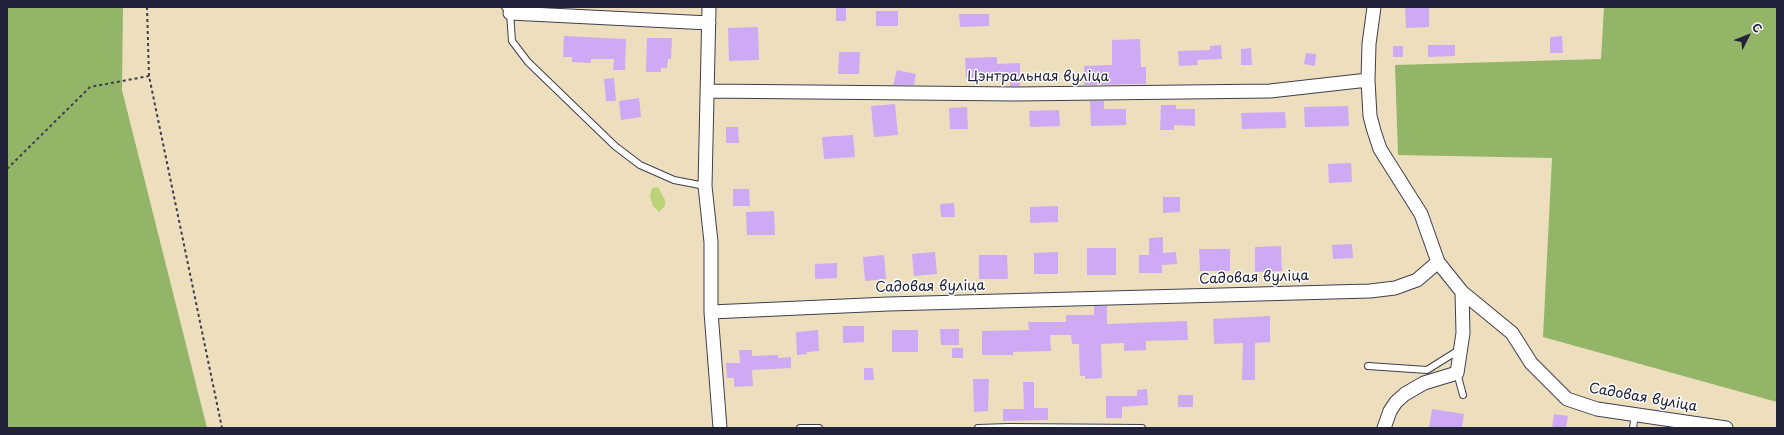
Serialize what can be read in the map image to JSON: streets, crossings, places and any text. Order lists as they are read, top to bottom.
{
  "streets": {
    "street": ["Цэнтральная вуліца", "Садовая вуліца"]
  },
  "north": "top right"
}
